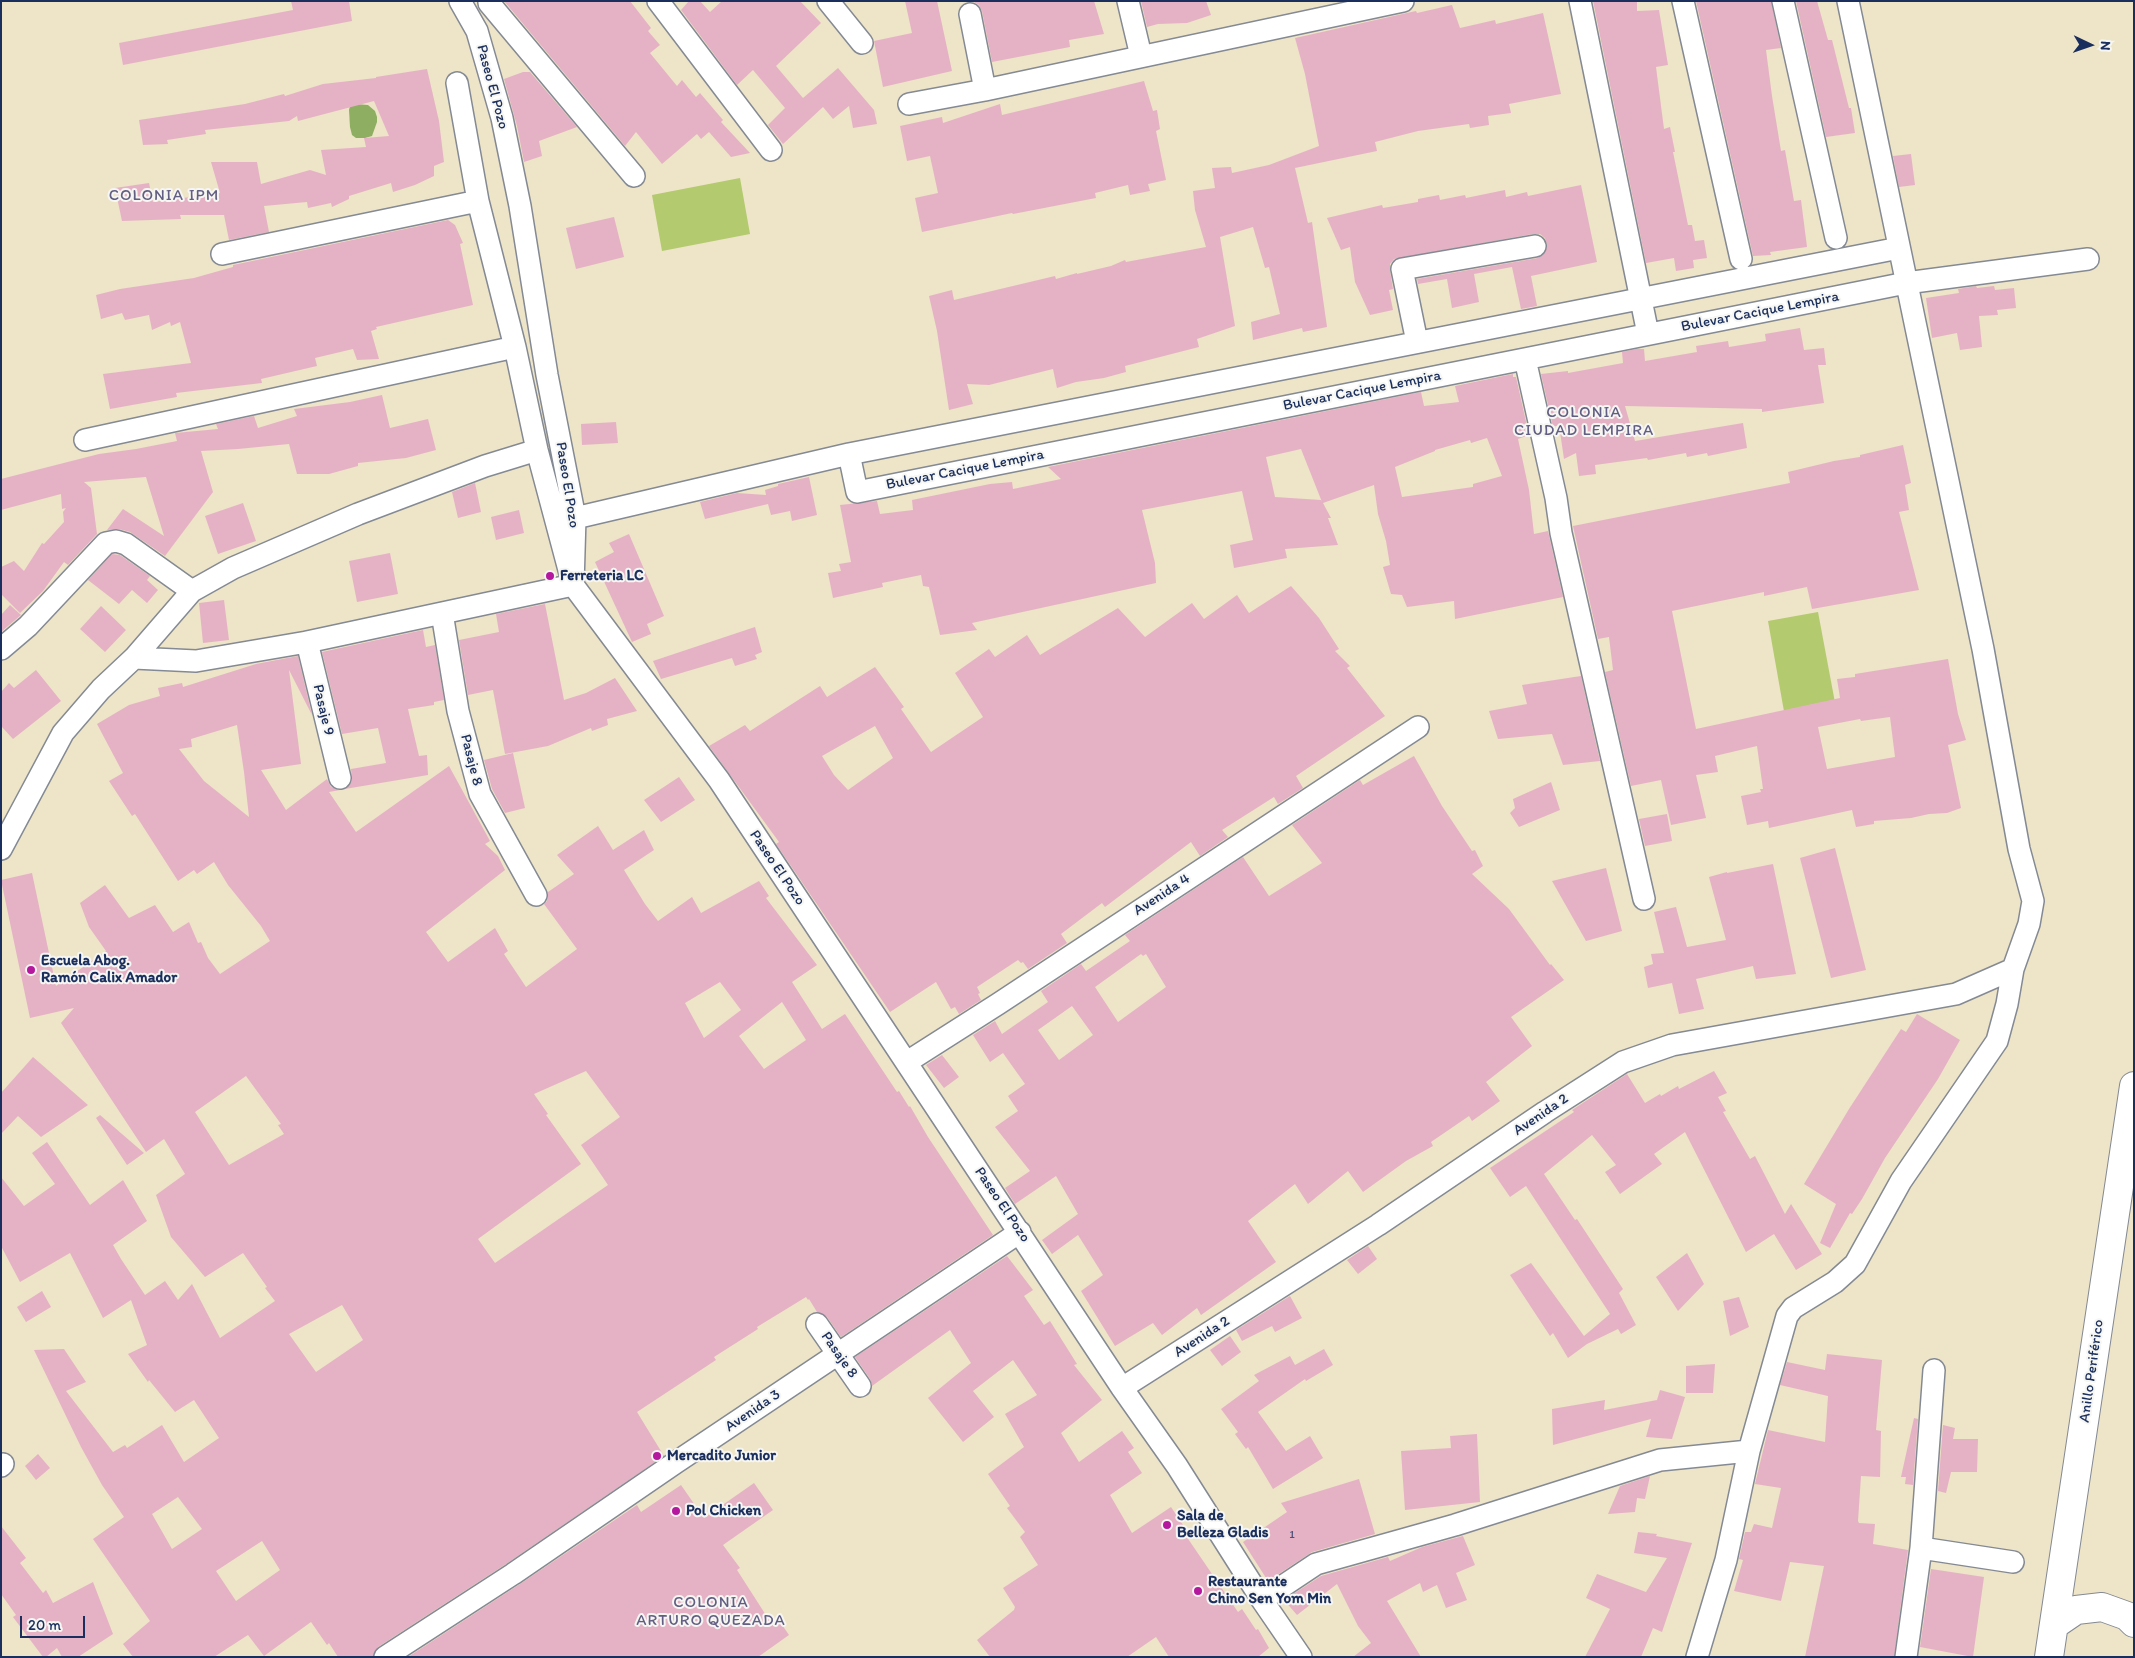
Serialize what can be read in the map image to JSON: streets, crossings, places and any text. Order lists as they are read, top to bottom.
{
  "streets": {
    "highway": ["Anillo Periférico"],
    "street": [
      "Paseo El Pozo",
      "Bulevar Cacique Lempira",
      "Pasaje 9",
      "Pasaje 8",
      "Avenida 4",
      "Avenida 2",
      "Avenida 3"
    ]
  },
  "crossings": [
    ["Paseo El Pozo", "Avenida 4"],
    ["Paseo El Pozo", "Avenida 2"],
    ["Paseo El Pozo", "Avenida 3"],
    ["Pasaje 8", "Avenida 3"]
  ],
  "districts": ["COLONIA IPM", "COLONIA CIUDAD LEMPIRA", "COLONIA ARTURO QUEZADA"],
  "places": [
    "Ferreteria LC",
    "Escuela Abog. Ramón Calix Amador",
    "Mercadito Junior",
    "Pol Chicken",
    "Sala de Belleza Gladis",
    "Restaurante Chino Sen Yom Min"
  ],
  "house_numbers": ["1"],
  "scale_bar": "20 m",
  "north": "right"
}
